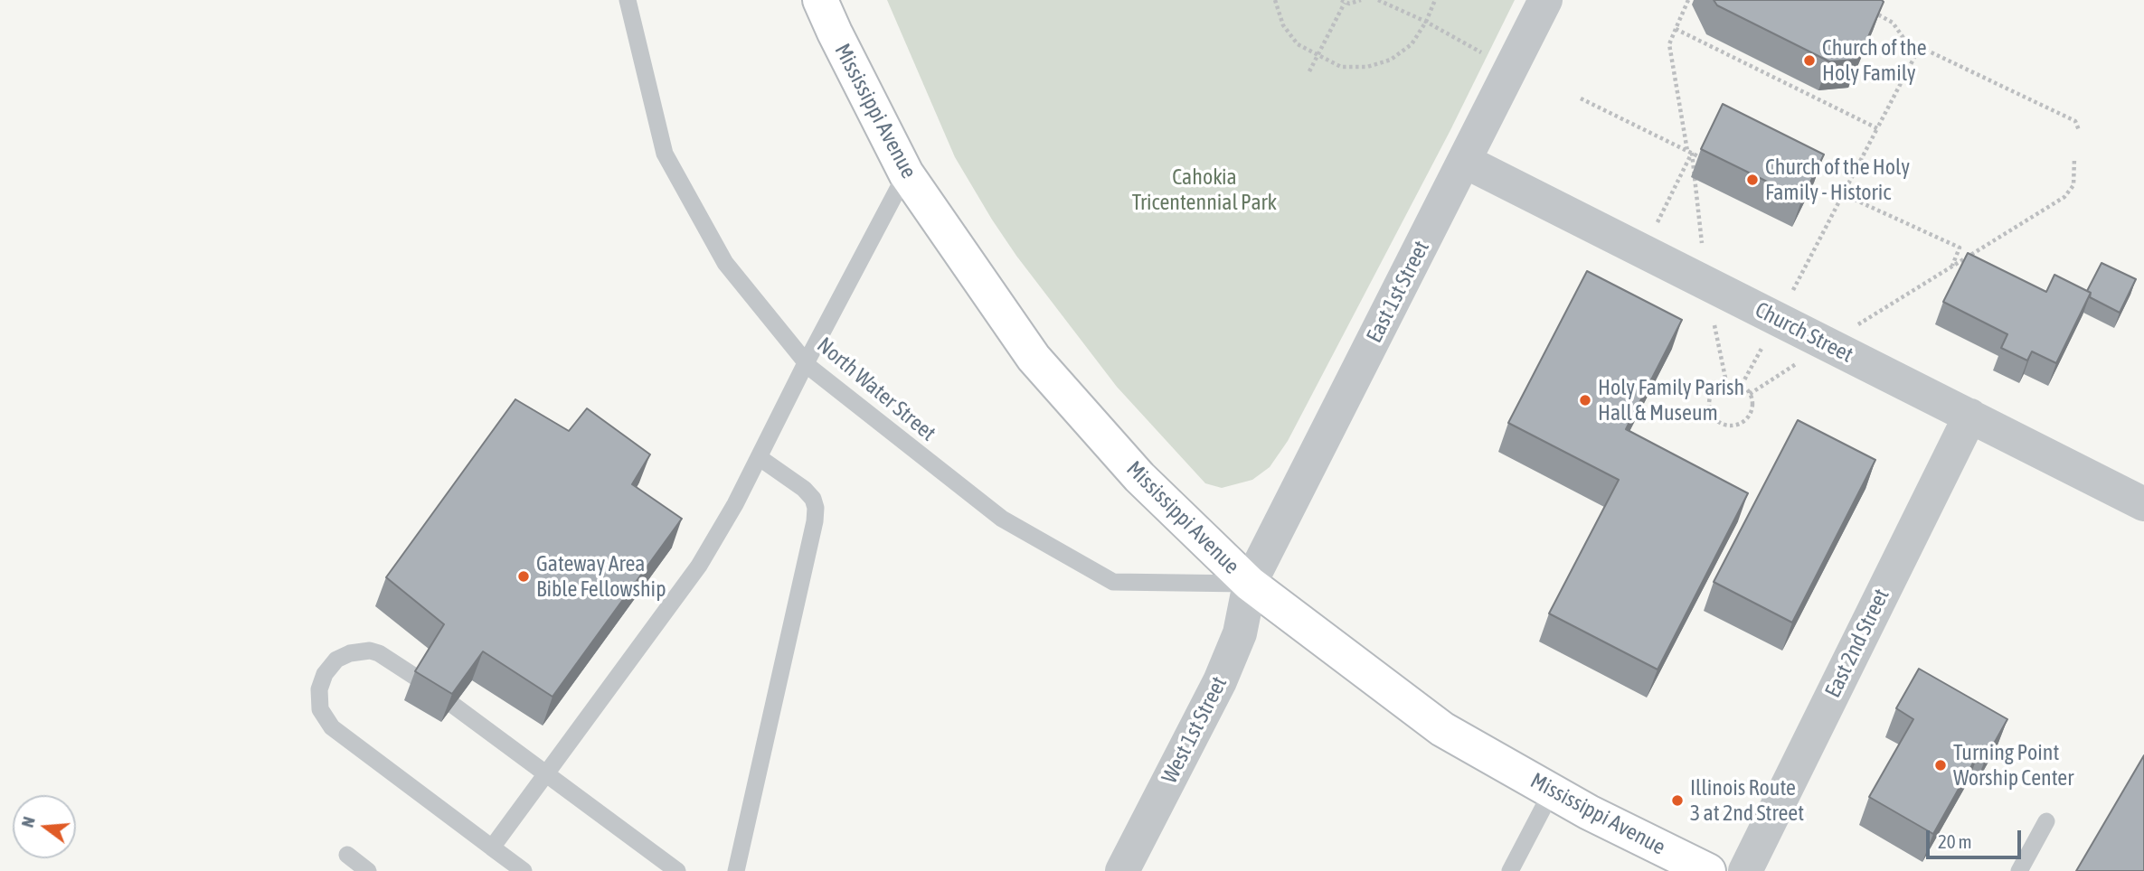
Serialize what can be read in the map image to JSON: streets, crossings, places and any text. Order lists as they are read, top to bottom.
{
  "streets": {
    "main road": ["Mississippi Avenue"],
    "street": [
      "East 1st Street",
      "Church Street",
      "East 2nd Street",
      "West 1st Street"
    ],
    "lane": ["North Water Street"]
  },
  "crossings": [
    ["Mississippi Avenue", "East 1st Street"],
    ["Mississippi Avenue", "North Water Street"],
    ["Mississippi Avenue", "West 1st Street"],
    ["East 1st Street", "Church Street"],
    ["East 1st Street", "North Water Street"],
    ["East 1st Street", "West 1st Street"],
    ["Church Street", "East 2nd Street"],
    ["North Water Street", "West 1st Street"]
  ],
  "parks": ["Cahokia Tricentennial Park"],
  "places": [
    "Church of the Holy Family",
    "Church of the Holy Family - Historic",
    "Holy Family Parish Hall & Museum",
    "Gateway Area Bible Fellowship",
    "Turning Point Worship Center",
    "Illinois Route 3 at 2nd Street"
  ],
  "scale_bar": "20 m",
  "north": "left"
}
